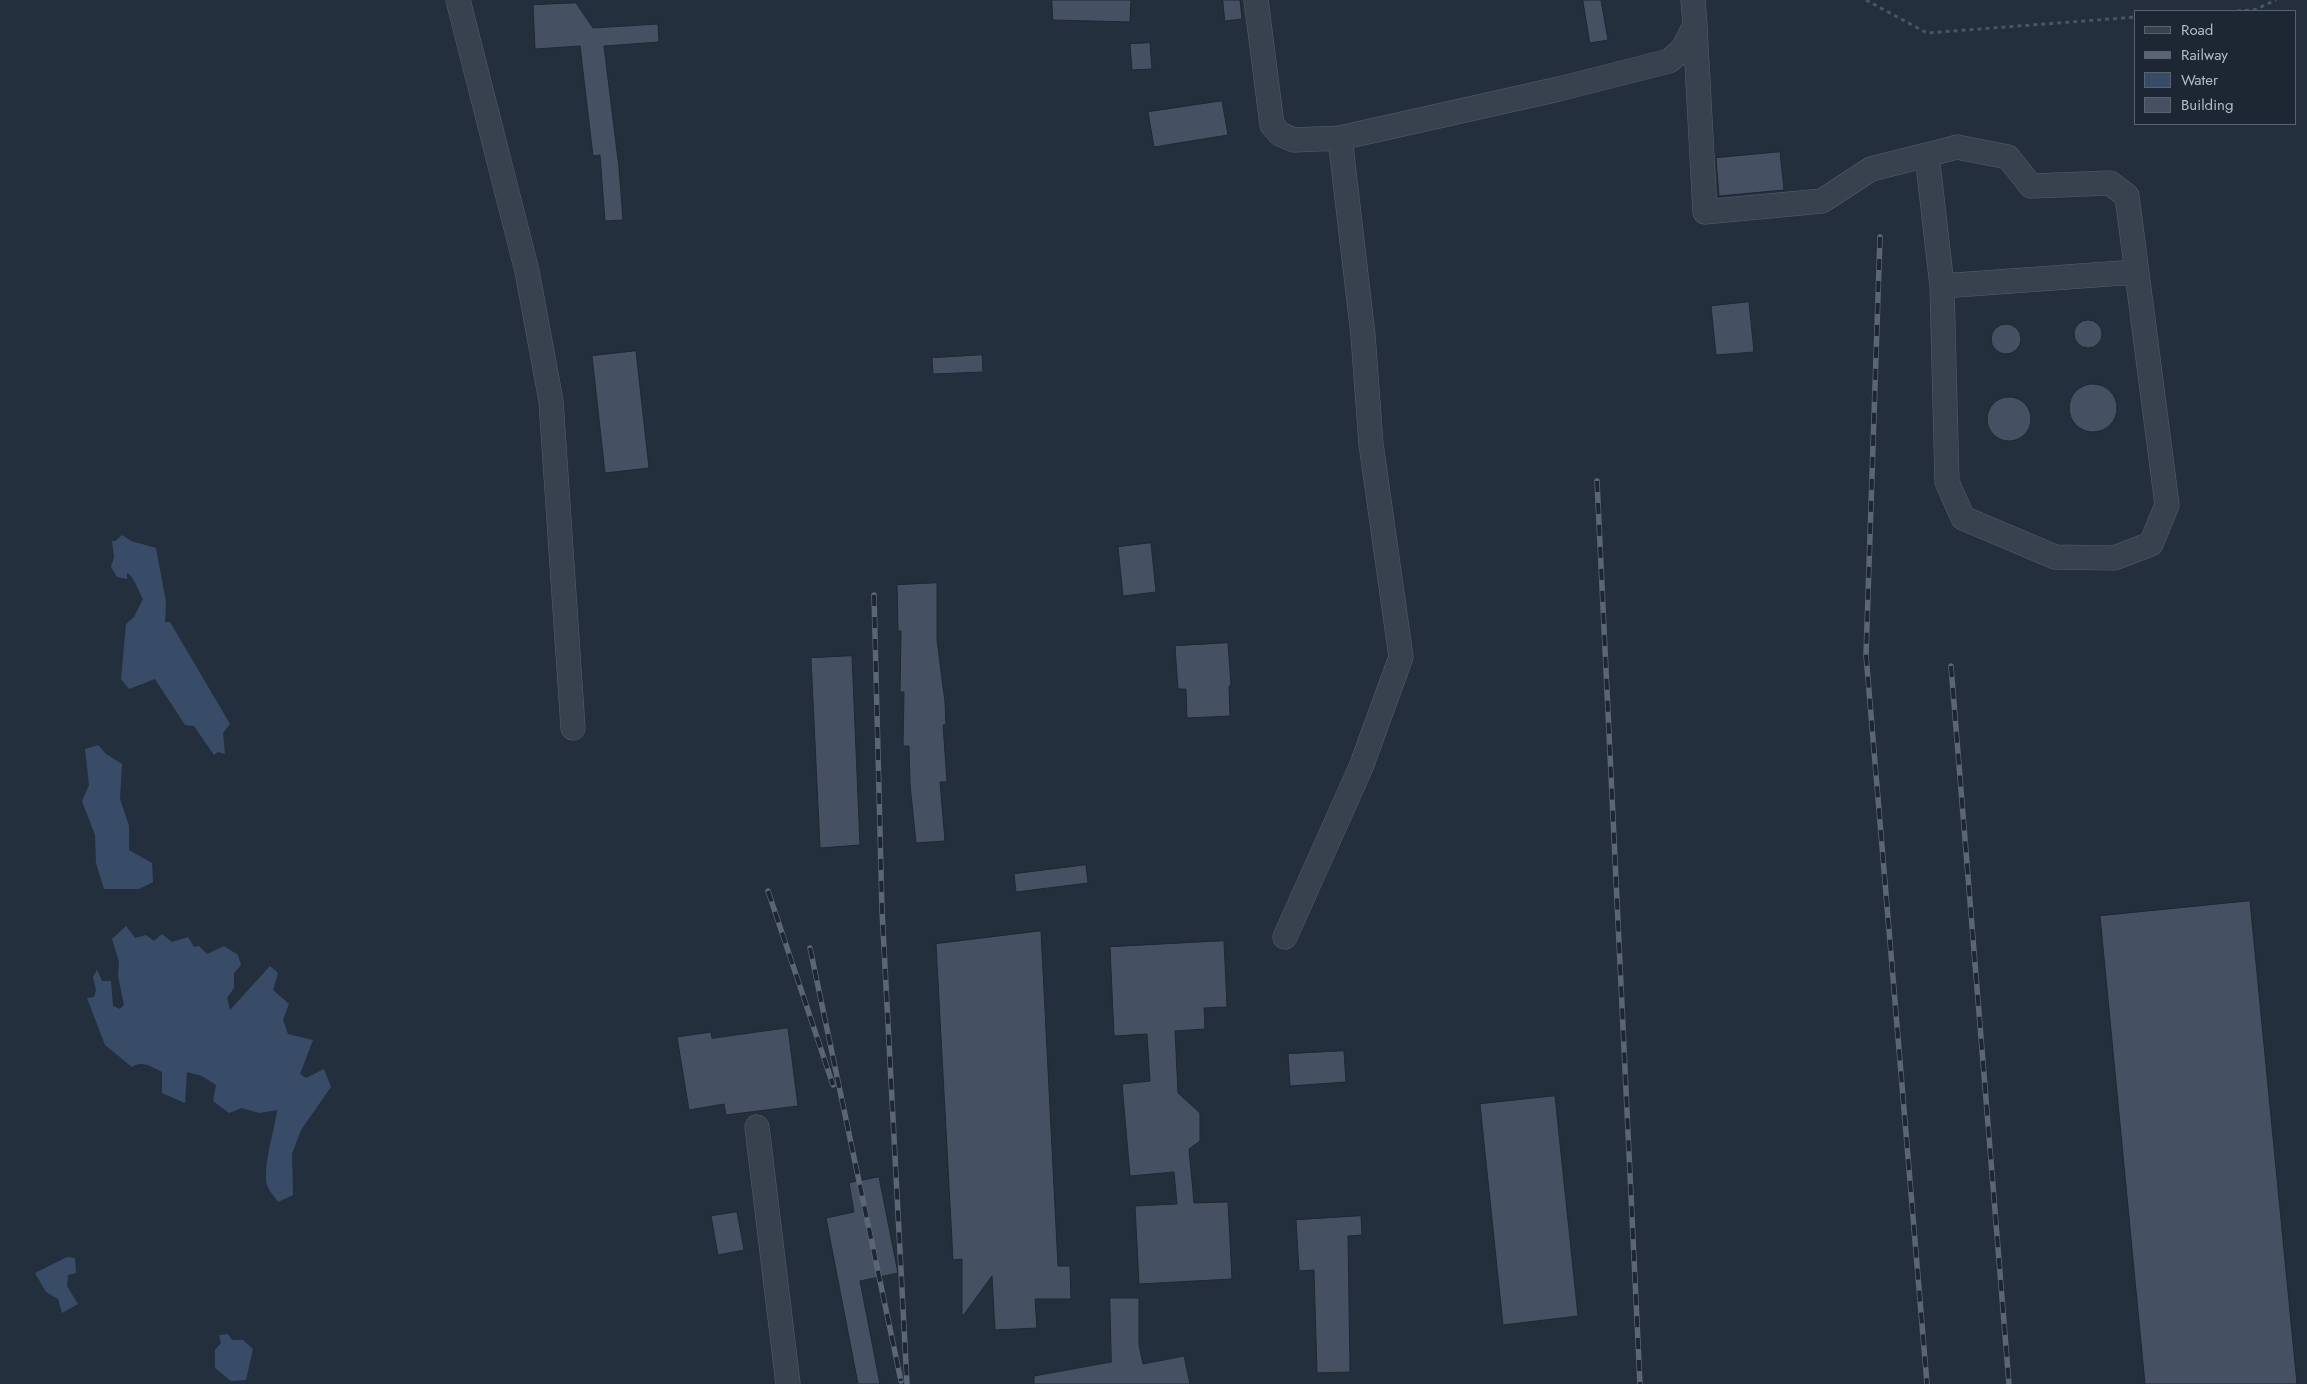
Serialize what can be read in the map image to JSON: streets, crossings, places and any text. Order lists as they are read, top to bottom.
{
  "legend": [
    "Road",
    "Railway",
    "Water",
    "Building"
  ]
}
